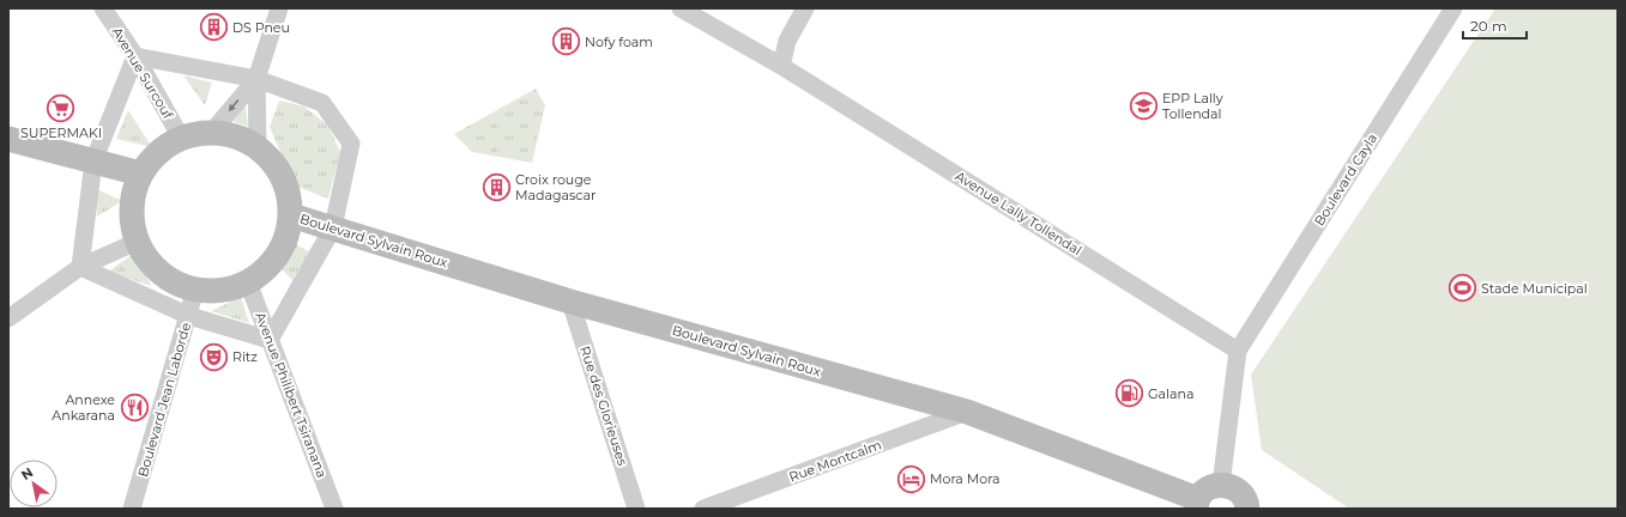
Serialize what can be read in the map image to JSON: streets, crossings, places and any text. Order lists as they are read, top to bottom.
{
  "streets": {
    "main road": ["Boulevard Sylvain Roux"],
    "street": [
      "Avenue Surcouf",
      "Boulevard Cayla",
      "Avenue Lally Tollendal",
      "Avenue Philibert Tsiranana",
      "Boulevard Jean Laborde",
      "Rue des Glorieuses",
      "Rue Montcalm"
    ]
  },
  "crossings": [
    ["Avenue Surcouf", "Boulevard Sylvain Roux"],
    ["Avenue Surcouf", "Avenue Philibert Tsiranana"],
    ["Avenue Surcouf", "Boulevard Jean Laborde"],
    ["Boulevard Cayla", "Avenue Lally Tollendal"],
    ["Boulevard Sylvain Roux", "Avenue Philibert Tsiranana"],
    ["Boulevard Sylvain Roux", "Boulevard Jean Laborde"],
    ["Boulevard Sylvain Roux", "Rue des Glorieuses"],
    ["Boulevard Sylvain Roux", "Rue Montcalm"],
    ["Avenue Philibert Tsiranana", "Boulevard Jean Laborde"]
  ],
  "places": {
    "building": ["DS Pneu", "Nofy foam", "Croix rouge Madagascar"],
    "school or university": ["EPP Lally Tollendal"],
    "supermarket": ["SUPERMAKI"],
    "sports": ["Stade Municipal"],
    "theatre": ["Ritz"],
    "fuel station": ["Galana"],
    "restaurant": ["Annexe Ankarana"],
    "hotel": ["Mora Mora"]
  },
  "scale_bar": "20 m",
  "north": "top left"
}
